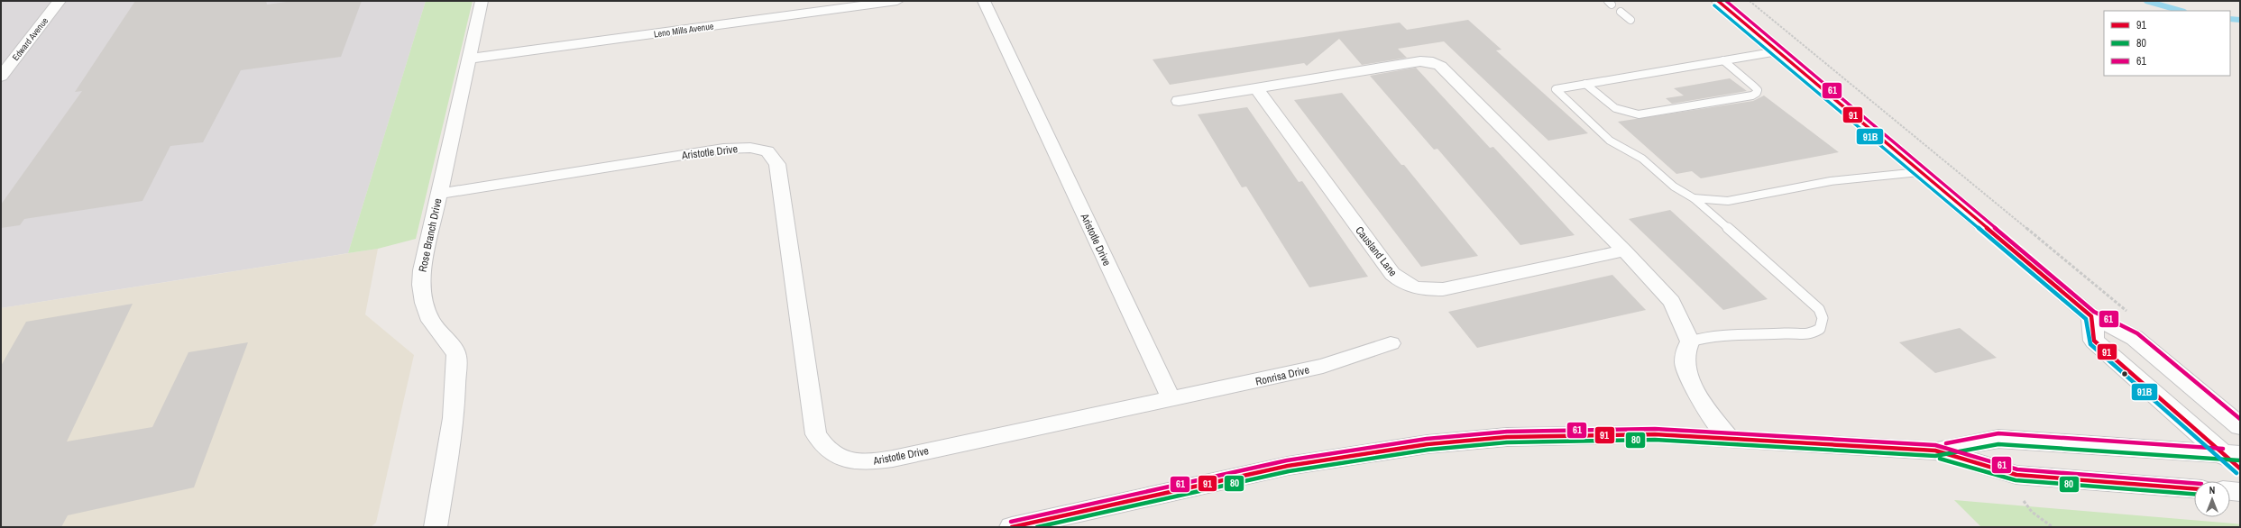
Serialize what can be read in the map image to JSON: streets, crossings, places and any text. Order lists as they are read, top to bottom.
{
  "streets": {
    "street": [
      "Leno Mills Avenue",
      "Edward Avenue",
      "Aristotle Drive",
      "Rose Branch Drive",
      "Causland Lane",
      "Ronrisa Drive"
    ]
  },
  "crossings": [
    ["Leno Mills Avenue", "Rose Branch Drive"],
    ["Aristotle Drive", "Rose Branch Drive"],
    ["Aristotle Drive", "Ronrisa Drive"]
  ],
  "lines": [
    "transit line 91",
    "transit line 61",
    "transit line 91B",
    "transit line 80"
  ],
  "legend": ["91", "80", "61"],
  "north": "top"
}
